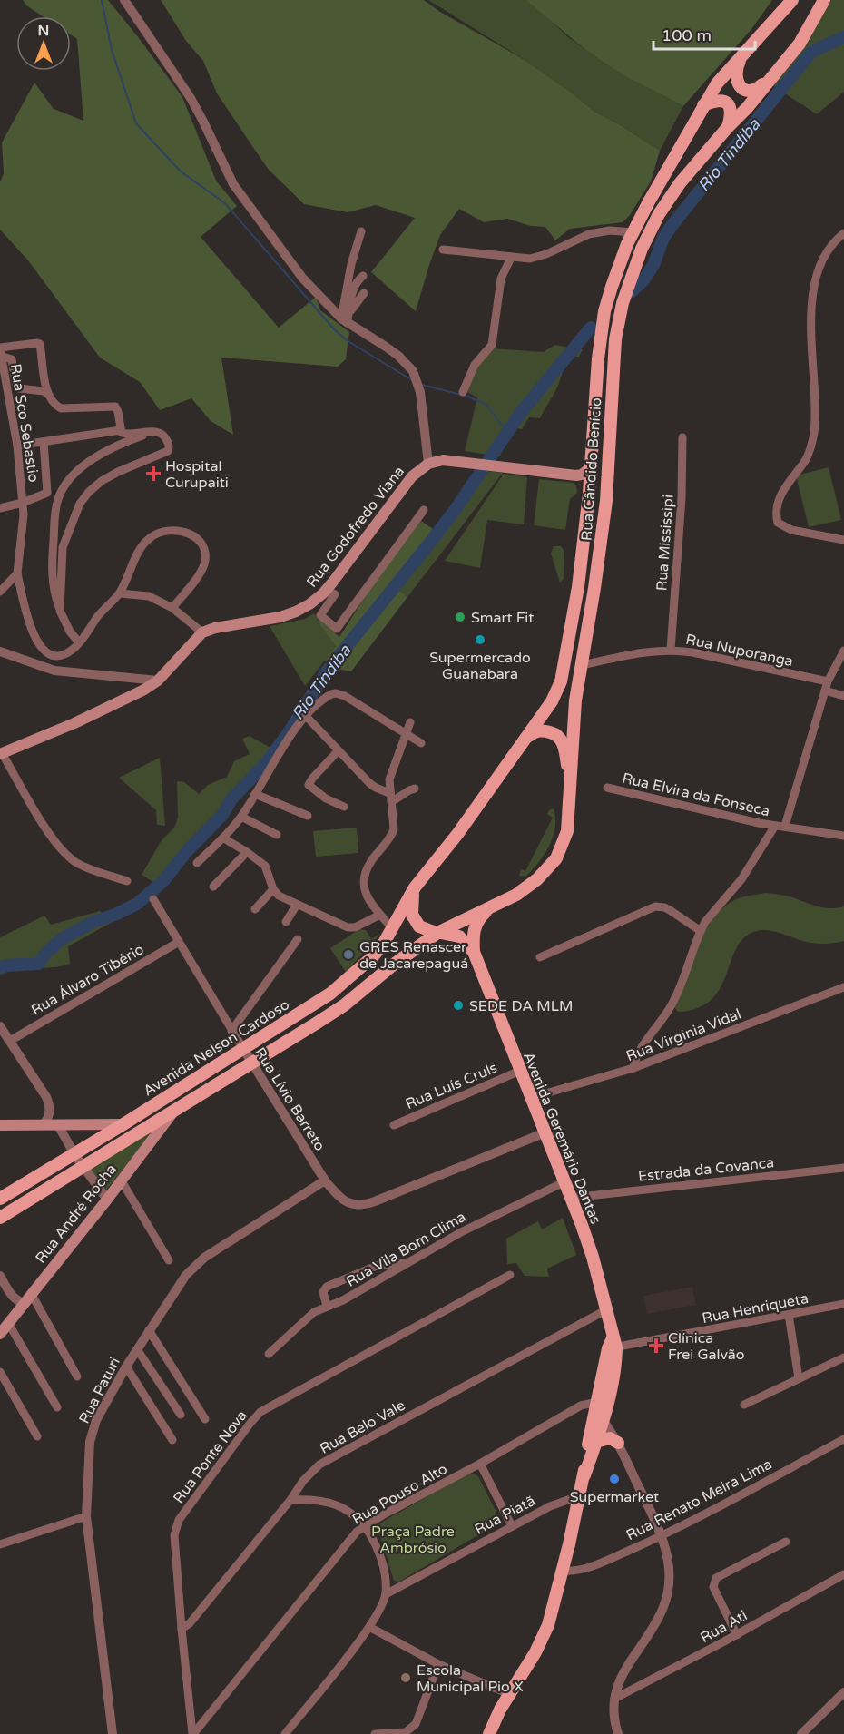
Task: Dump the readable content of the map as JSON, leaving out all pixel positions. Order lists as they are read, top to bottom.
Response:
{
  "streets": {
    "main road": [
      "Rua Cândido Benício",
      "Rua Godofredo Viana",
      "Avenida Nelson Cardoso",
      "Avenida Geremário Dantas",
      "Rua André Rocha"
    ],
    "street": [
      "Rua Sco Sebastio",
      "Rua Mississipi",
      "Rua Nuporanga",
      "Rua Elvira da Fonseca",
      "Rua Álvaro Tibério",
      "Rua Virginia Vidal",
      "Rua Luís Cruls",
      "Rua Lívio Barreto",
      "Estrada da Covanca",
      "Rua Vila Bom Clima",
      "Rua Henriqueta",
      "Rua Paturi",
      "Rua Belo Vale",
      "Rua Ponte Nova",
      "Rua Pouso Alto",
      "Rua Renato Meira Lima",
      "Rua Piatã",
      "Rua Ati"
    ]
  },
  "crossings": [
    ["Rua Cândido Benício", "Rua Nuporanga"],
    ["Rua Cândido Benício", "Avenida Nelson Cardoso"],
    ["Rua Cândido Benício", "Avenida Geremário Dantas"],
    ["Rua Mississipi", "Rua Nuporanga"],
    ["Rua Álvaro Tibério", "Rua Lívio Barreto"],
    ["Rua Virginia Vidal", "Avenida Geremário Dantas"],
    ["Avenida Nelson Cardoso", "Rua Lívio Barreto"],
    ["Avenida Nelson Cardoso", "Avenida Geremário Dantas"],
    ["Rua Luís Cruls", "Avenida Geremário Dantas"],
    ["Rua Lívio Barreto", "Avenida Geremário Dantas"],
    ["Rua Lívio Barreto", "Rua Paturi"],
    ["Avenida Geremário Dantas", "Estrada da Covanca"],
    ["Avenida Geremário Dantas", "Rua Vila Bom Clima"],
    ["Avenida Geremário Dantas", "Rua Henriqueta"],
    ["Avenida Geremário Dantas", "Rua Belo Vale"],
    ["Avenida Geremário Dantas", "Rua Pouso Alto"],
    ["Avenida Geremário Dantas", "Rua Renato Meira Lima"],
    ["Avenida Geremário Dantas", "Rua Piatã"],
    ["Rua Belo Vale", "Rua Ponte Nova"],
    ["Rua Ponte Nova", "Rua Pouso Alto"]
  ],
  "water": ["Rio Tindiba"],
  "parks": ["Praça Padre Ambrósio"],
  "places": {
    "health": ["Hospital Curupaiti", "Clínica Frei Galvão"],
    "other": [
      "Smart Fit",
      "Supermercado Guanabara",
      "GRES Renascer de Jacarepaguá",
      "SEDE DA MLM",
      "Supermarket",
      "Escola Municipal Pio X"
    ]
  },
  "scale_bar": "100 m",
  "north": "top"
}
